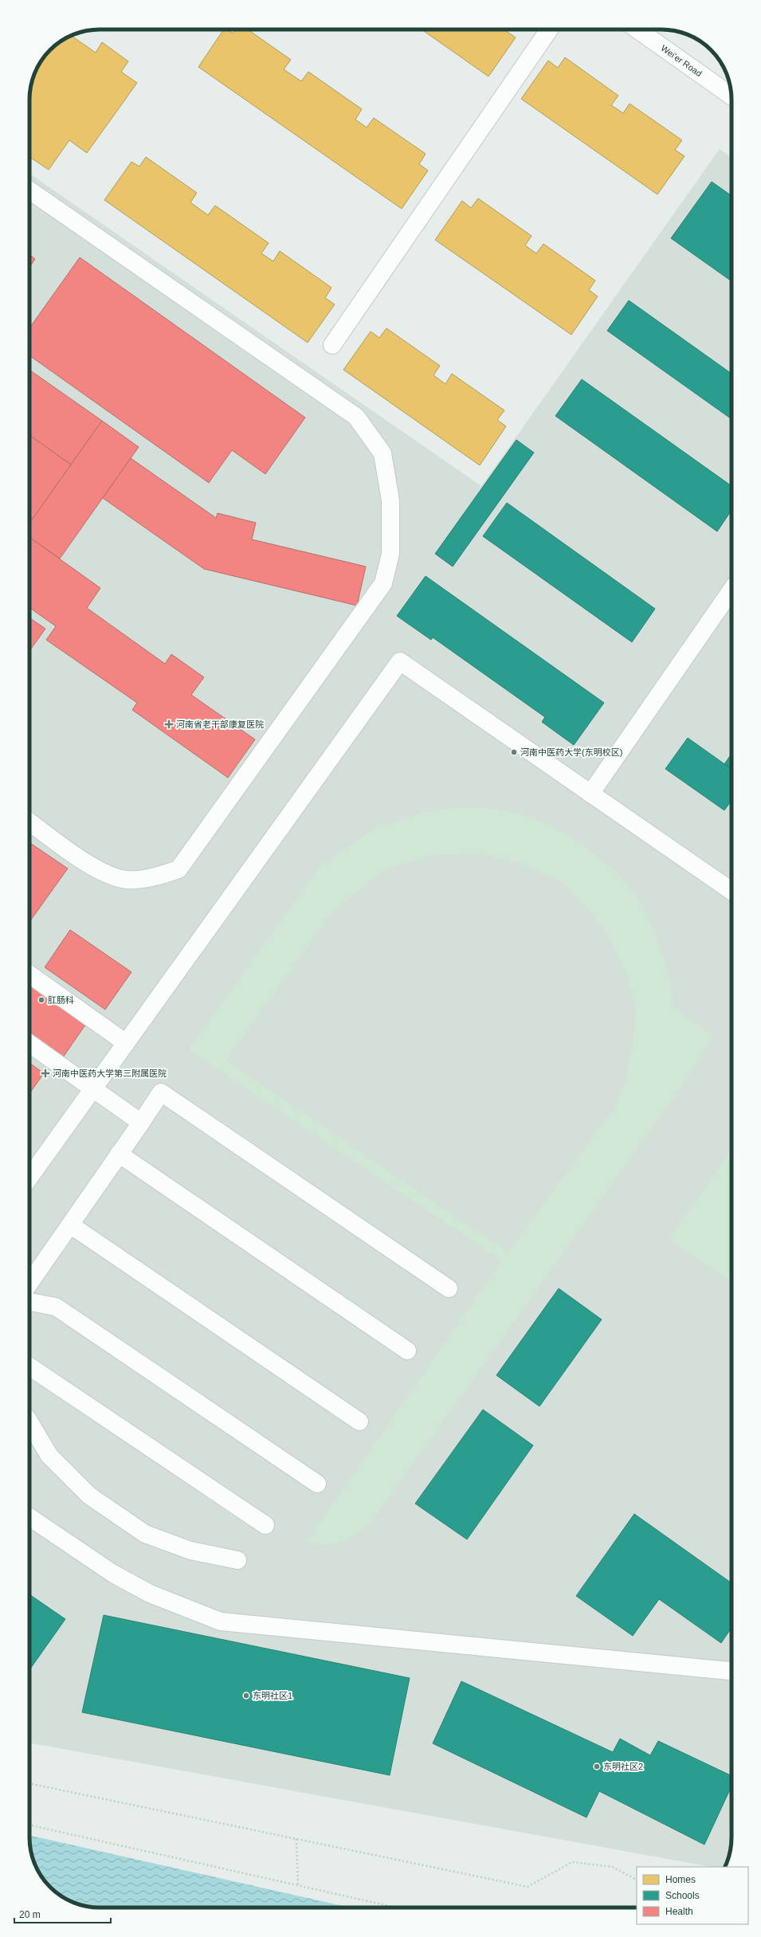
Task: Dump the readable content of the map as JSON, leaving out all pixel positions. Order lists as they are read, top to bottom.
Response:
{
  "streets": {
    "street": ["Wei'er Road"]
  },
  "places": {
    "health": ["河南省老干部康复医院", "河南中医药大学第三附属医院"],
    "other": [
      "河南中医药大学(东明校区)",
      "肛肠科",
      "东明社区1",
      "东明社区2"
    ]
  },
  "legend": ["Homes", "Schools", "Health"],
  "scale_bar": "20 m"
}
